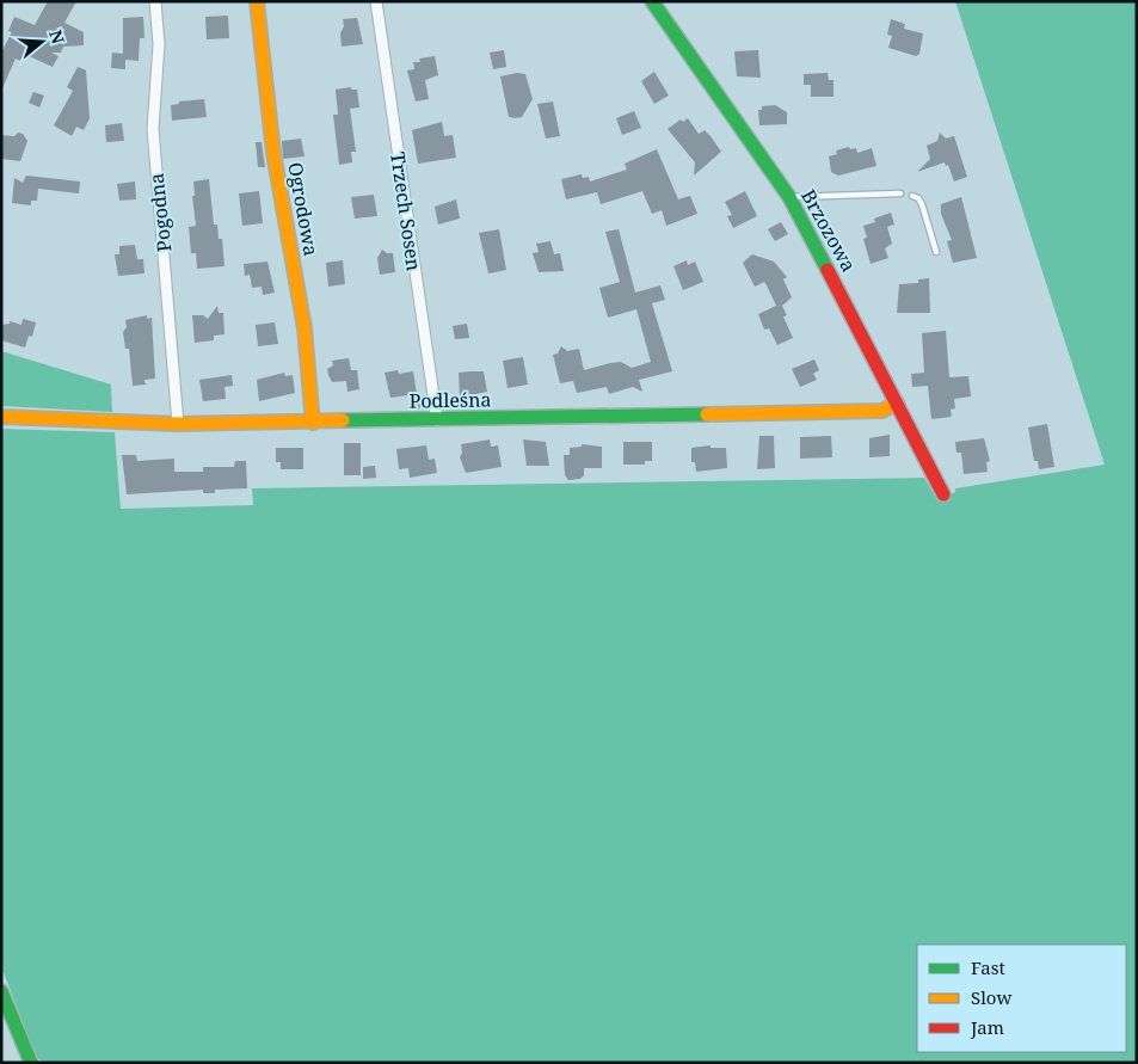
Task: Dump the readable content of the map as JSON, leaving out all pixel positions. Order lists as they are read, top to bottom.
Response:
{
  "streets": {
    "street": [
      "Ogrodowa",
      "Trzech Sosen",
      "Pogodna",
      "Brzozowa",
      "Podleśna"
    ]
  },
  "crossings": [
    ["Ogrodowa", "Podleśna"],
    ["Trzech Sosen", "Podleśna"],
    ["Pogodna", "Podleśna"],
    ["Brzozowa", "Podleśna"]
  ],
  "legend": ["Fast", "Slow", "Jam"],
  "north": "right"
}
